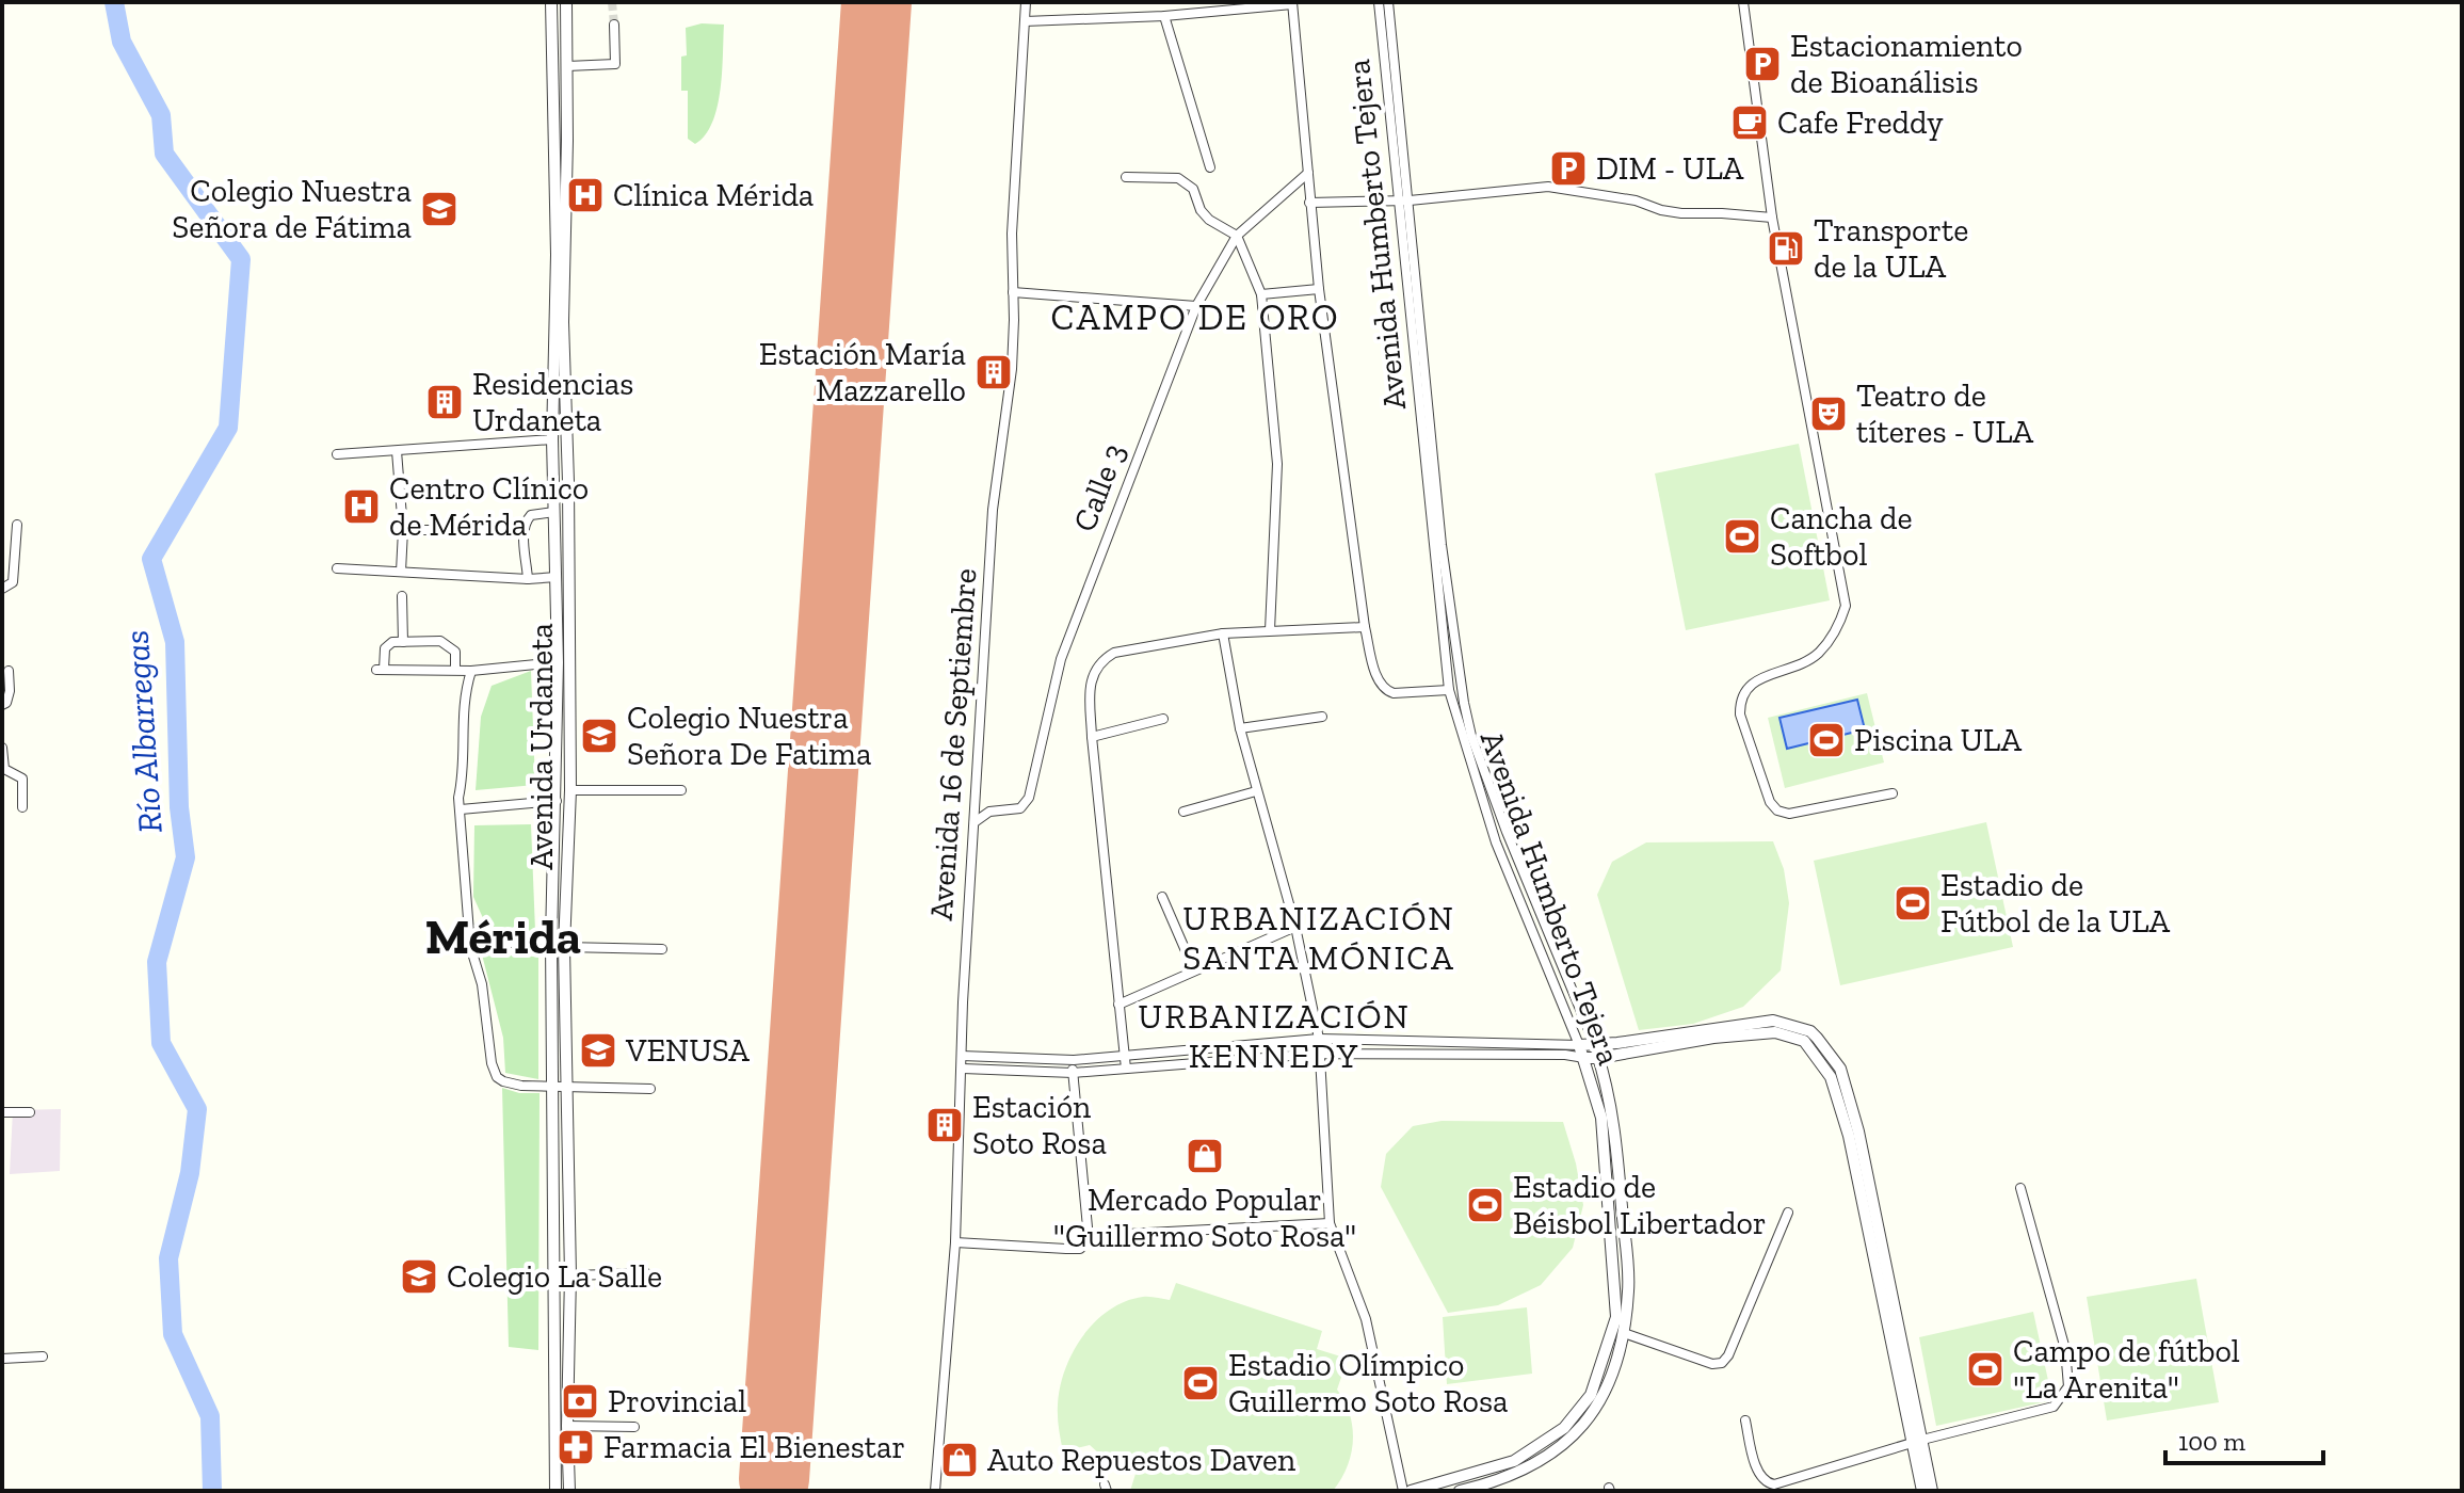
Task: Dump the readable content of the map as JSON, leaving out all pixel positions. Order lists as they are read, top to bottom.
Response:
{
  "streets": {
    "street": [
      "Avenida Humberto Tejera",
      "Calle 3",
      "Avenida 16 de Septiembre",
      "Avenida Urdaneta"
    ]
  },
  "crossings": [
    ["Calle 3", "Avenida 16 de Septiembre"]
  ],
  "districts": [
    "CAMPO DE ORO",
    "URBANIZACIÓN SANTA MÓNICA",
    "Mérida",
    "URBANIZACIÓN KENNEDY"
  ],
  "water": ["Río Albarregas"],
  "places": {
    "parking": ["Estacionamiento de Bioanálisis", "DIM - ULA"],
    "cafe": ["Cafe Freddy"],
    "hospital": ["Clínica Mérida", "Centro Clínico de Mérida"],
    "school or university": [
      "Colegio Nuestra Señora de Fátima",
      "Colegio Nuestra Señora De Fatima",
      "VENUSA",
      "Colegio La Salle"
    ],
    "fuel station": ["Transporte de la ULA"],
    "building": ["Estación María Mazzarello", "Residencias Urdaneta", "Estación Soto Rosa"],
    "theatre": ["Teatro de títeres - ULA"],
    "sports": [
      "Cancha de Softbol",
      "Piscina ULA",
      "Estadio de Fútbol de la ULA",
      "Estadio de Béisbol Libertador",
      "Campo de fútbol \"La Arenita\"",
      "Estadio Olímpico Guillermo Soto Rosa"
    ],
    "shop": ["Mercado Popular \"Guillermo Soto Rosa\"", "Auto Repuestos Daven"],
    "bank": ["Provincial"],
    "pharmacy": ["Farmacia El Bienestar"]
  },
  "scale_bar": "100 m"
}
